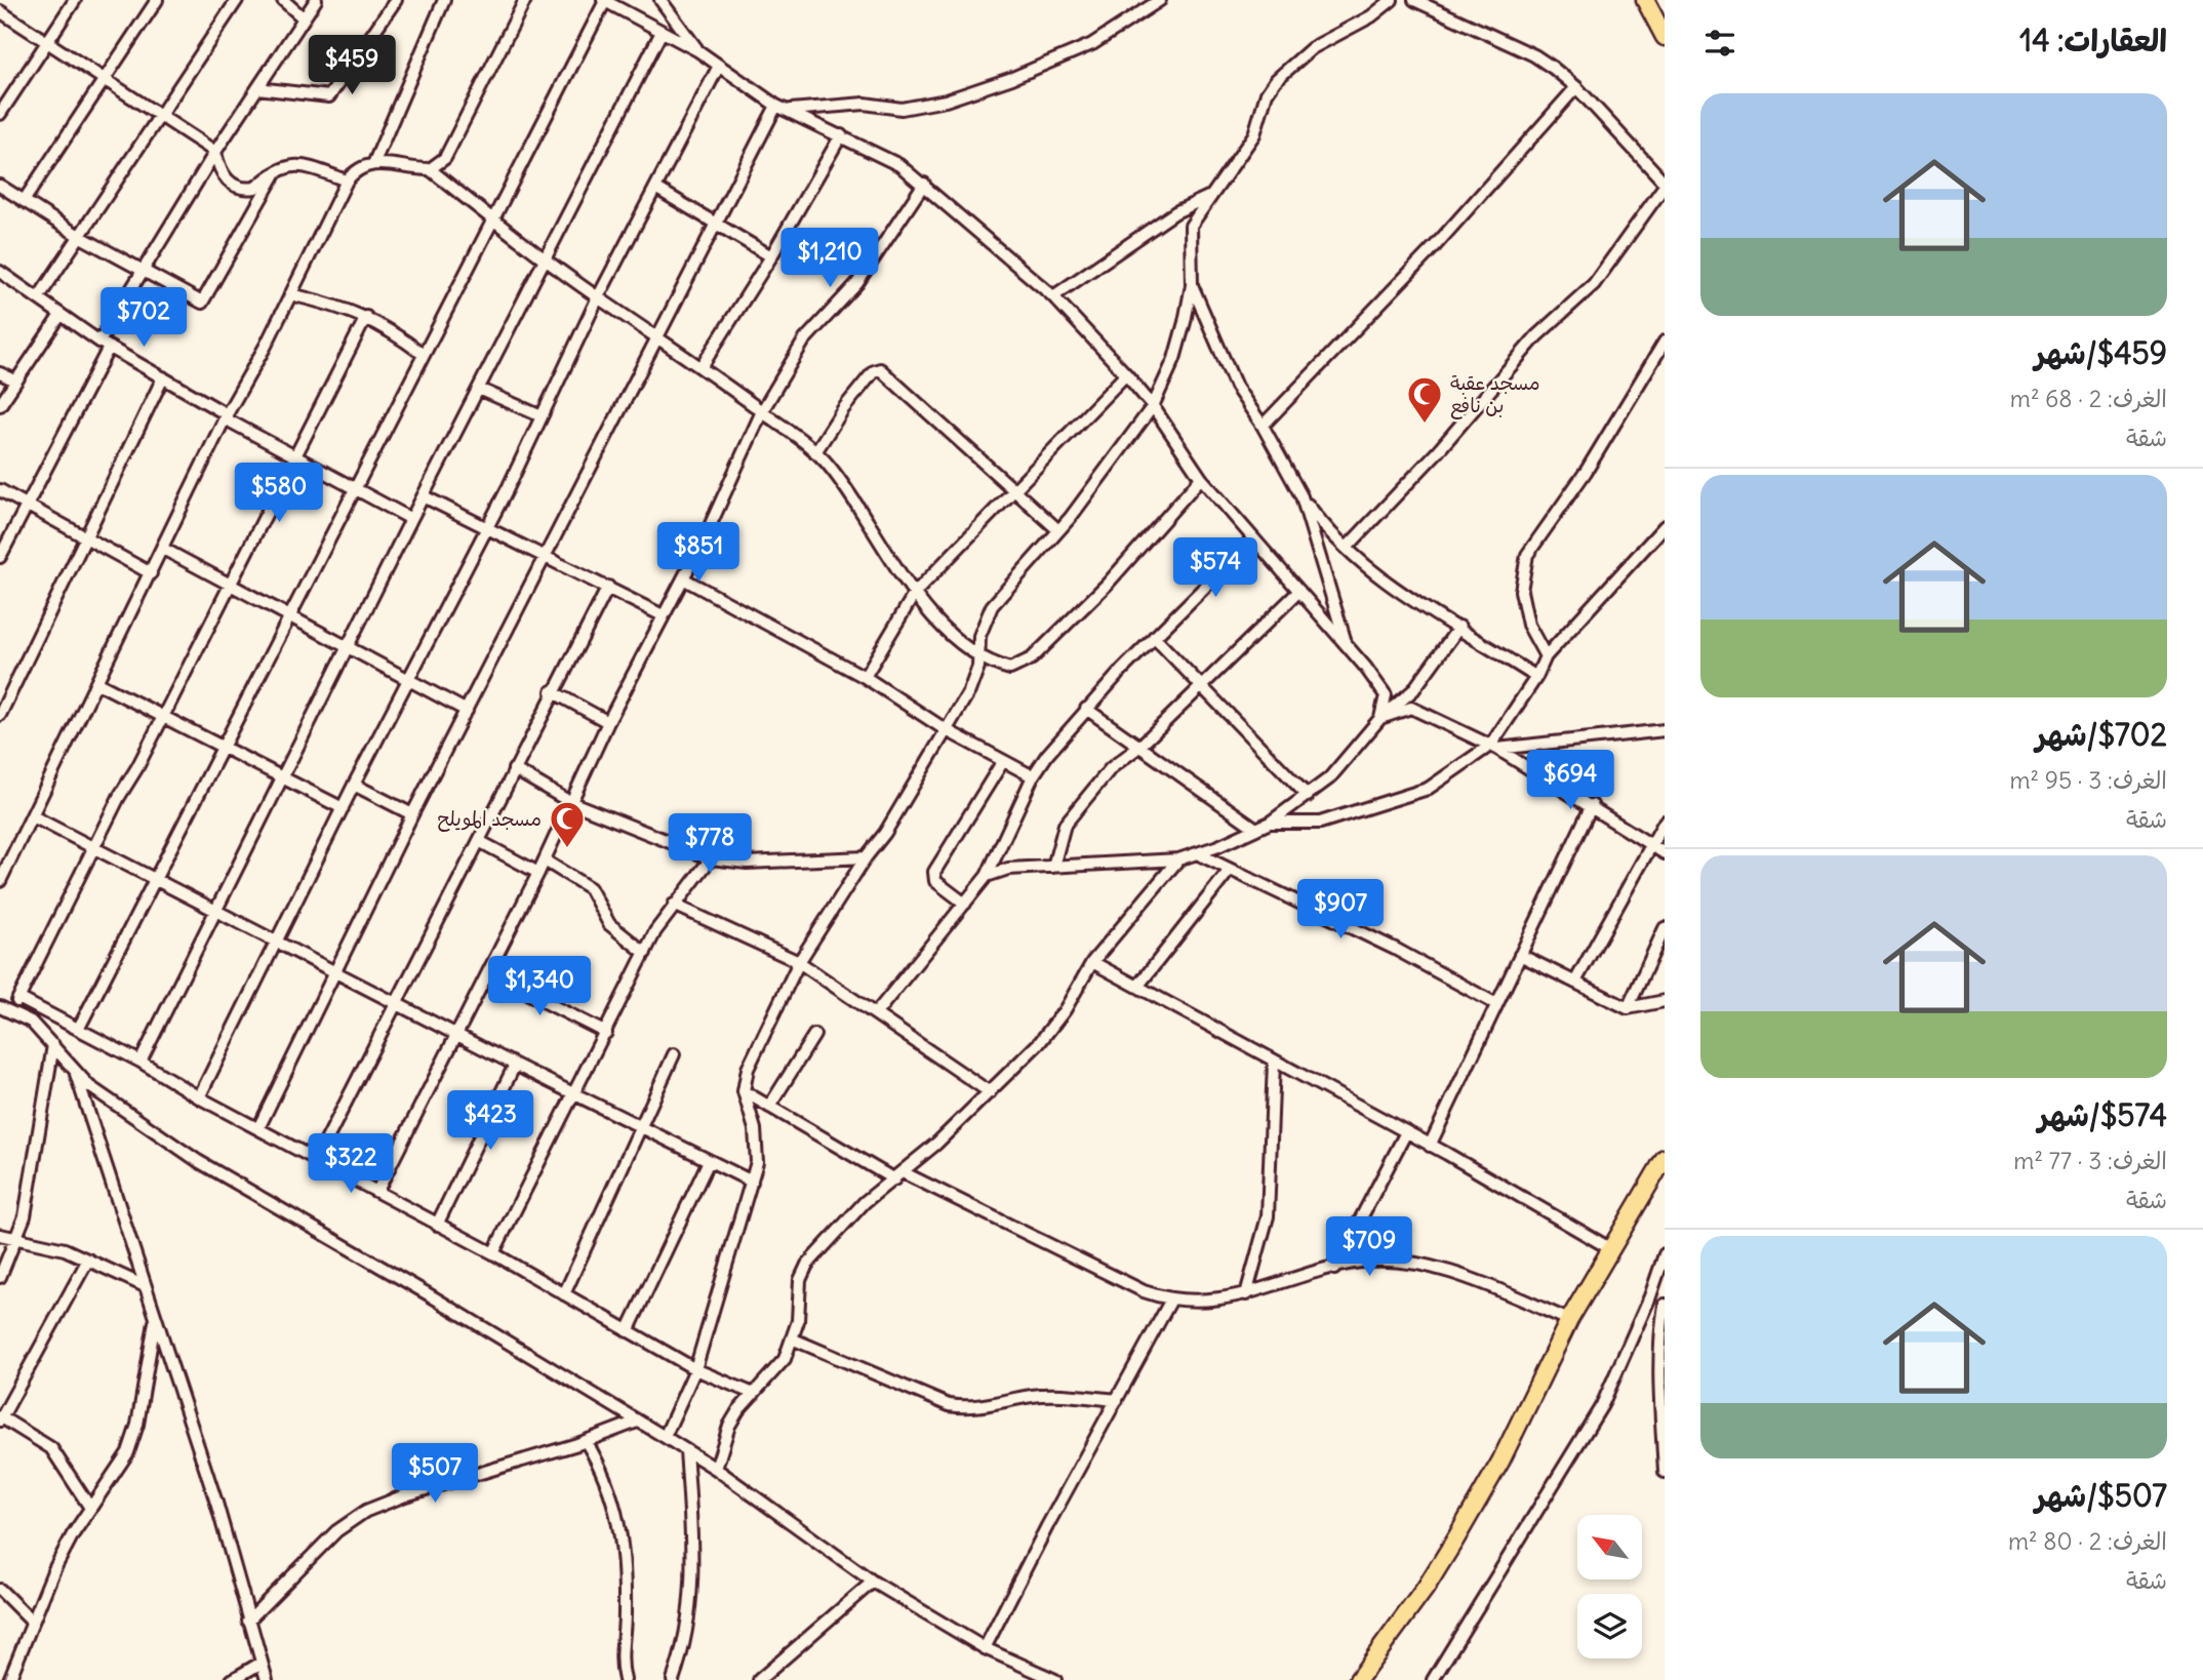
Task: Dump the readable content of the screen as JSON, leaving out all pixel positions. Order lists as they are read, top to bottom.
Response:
{
  "places": {
    "mosque": ["مسجد عقبة بن نافع", "مسجد المويلح"]
  },
  "north": "top left",
  "page": {
    "heading": "العقارات: 14",
    "price": [
      "$459",
      "$1,210",
      "$702",
      "$580",
      "$851",
      "$574",
      "$694",
      "$778",
      "$907",
      "$1,340",
      "$423",
      "$322",
      "$709",
      "$507"
    ],
    "list": [
      {
        "name": "$459/شهر",
        "note": "الغرف: 2 · 68 m² · شقة"
      },
      {
        "name": "$702/شهر",
        "note": "الغرف: 3 · 95 m² · شقة"
      },
      {
        "name": "$574/شهر",
        "note": "الغرف: 3 · 77 m² · شقة"
      },
      {
        "name": "$507/شهر",
        "note": "الغرف: 2 · 80 m² · شقة"
      }
    ]
  }
}
